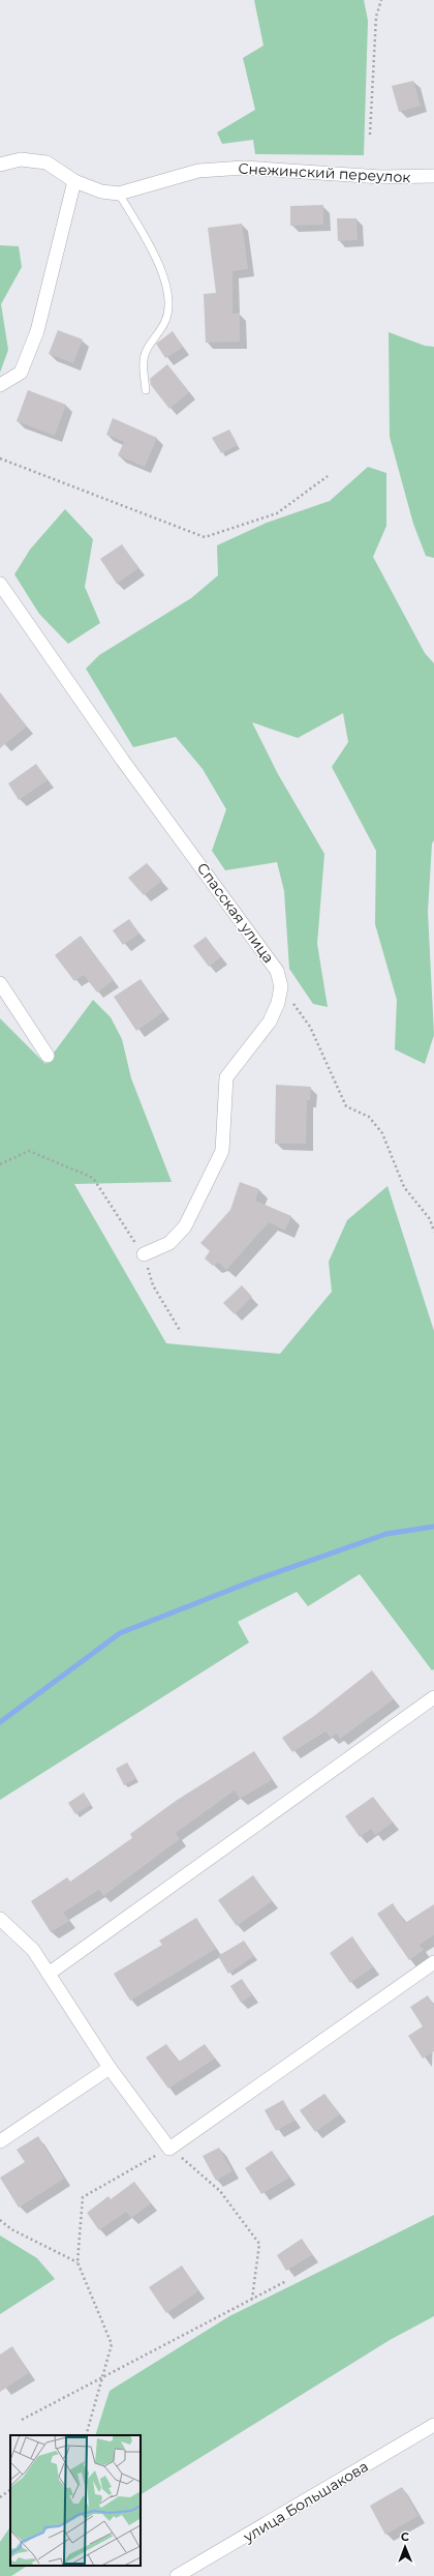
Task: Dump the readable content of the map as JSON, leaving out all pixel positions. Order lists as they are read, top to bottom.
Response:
{
  "streets": {
    "street": ["Снежинский переулок", "Спасская улица", "улица Большакова"]
  },
  "north": "top"
}
